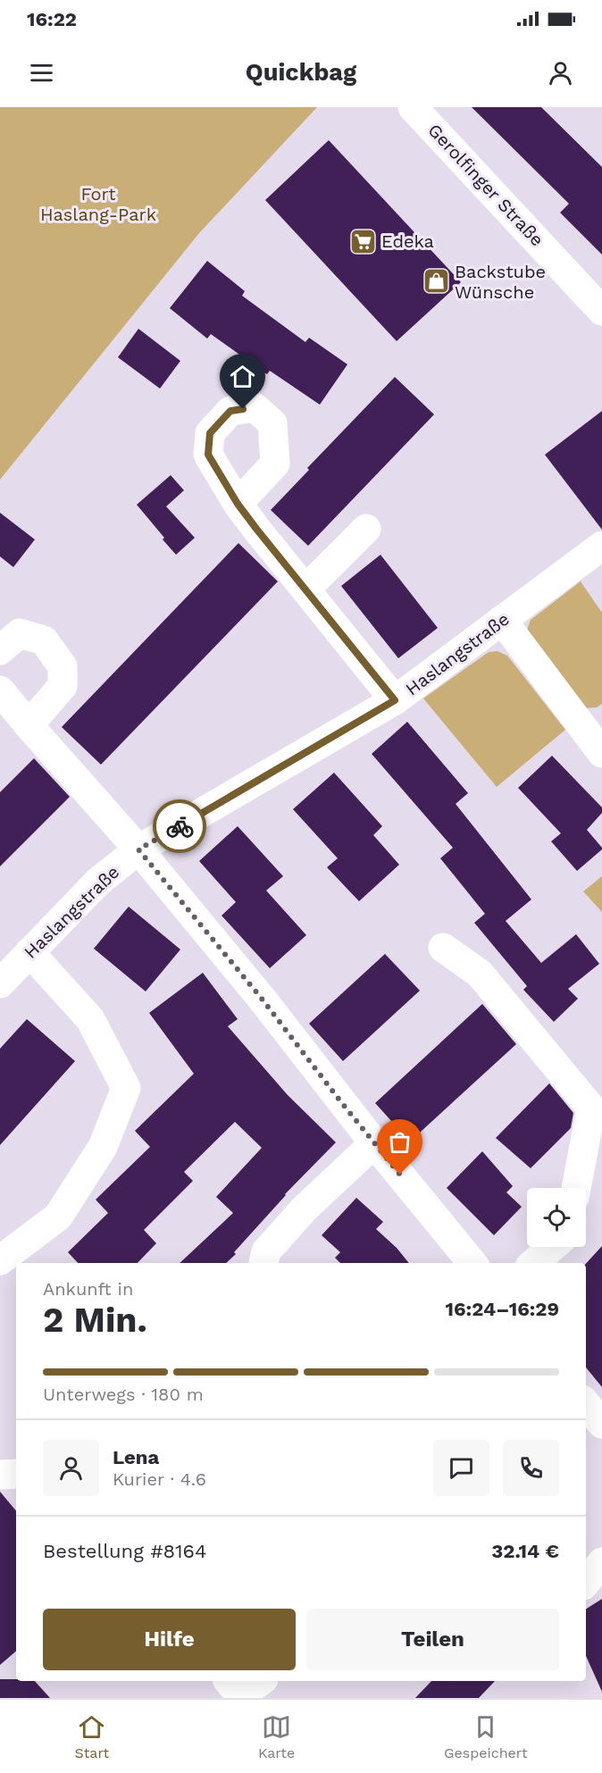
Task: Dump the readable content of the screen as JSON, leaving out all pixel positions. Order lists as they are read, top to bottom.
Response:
{
  "streets": {
    "street": ["Gerolfinger Straße", "Haslangstraße"]
  },
  "parks": ["Fort Haslang-Park"],
  "places": {
    "supermarket": ["Edeka"],
    "shop": ["Backstube Wünsche"]
  },
  "page": {
    "status": "16:22",
    "header": "Quickbag",
    "heading": ["2 Min.", "Ankunft in", "16:24–16:29"],
    "panel": [
      "Lena",
      "Kurier · 4.6",
      "Bestellung #8164",
      "32.14 €"
    ],
    "bar": "Unterwegs · 180 m",
    "buttons": ["Hilfe", "Teilen"],
    "tabs": ["Start", "Karte", "Gespeichert"]
  }
}
